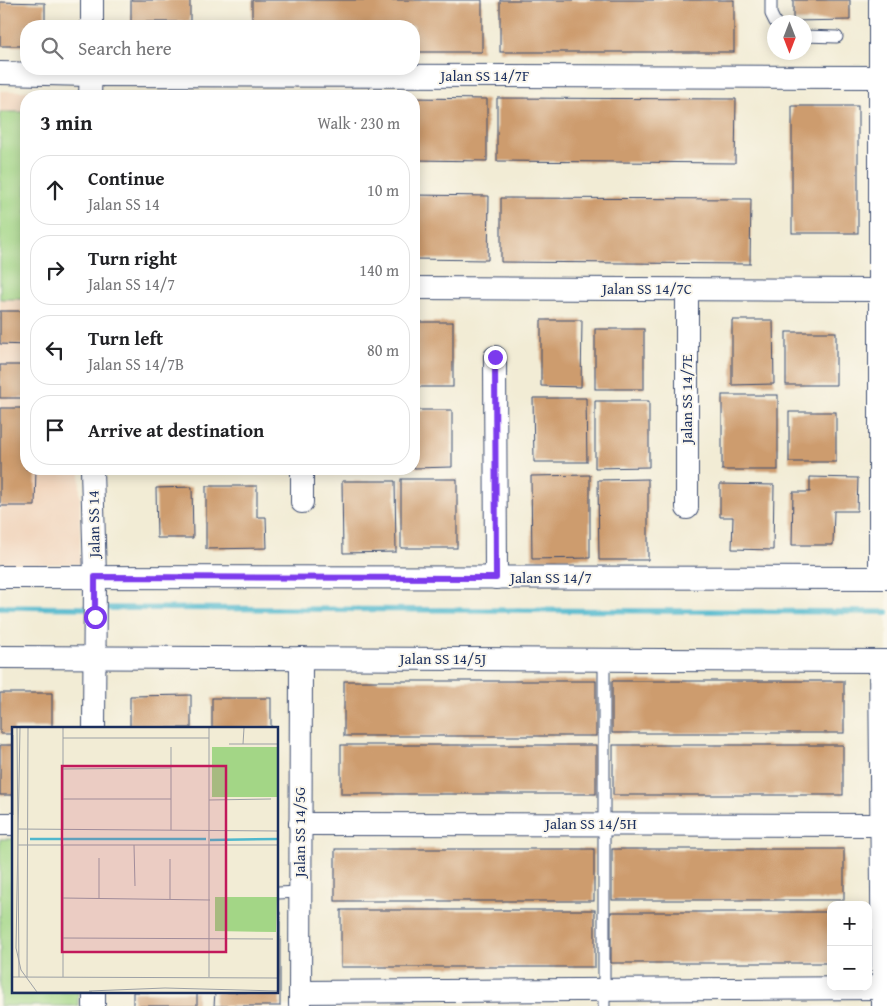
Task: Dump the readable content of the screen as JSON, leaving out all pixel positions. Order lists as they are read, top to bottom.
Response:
{
  "streets": {
    "street": [
      "Jalan SS 14/7F",
      "Jalan SS 14/7C",
      "Jalan SS 14/7E",
      "Jalan SS 14",
      "Jalan SS 14/7",
      "Jalan SS 14/5J",
      "Jalan SS 14/5H",
      "Jalan SS 14/5G"
    ]
  },
  "crossings": [
    ["Jalan SS 14/7C", "Jalan SS 14/7E"],
    ["Jalan SS 14", "Jalan SS 14/7"],
    ["Jalan SS 14", "Jalan SS 14/5J"],
    ["Jalan SS 14/5J", "Jalan SS 14/5G"],
    ["Jalan SS 14/5H", "Jalan SS 14/5G"]
  ],
  "north": "bottom",
  "page": {
    "search": "Search here",
    "heading": ["3 min", "Walk · 230 m"],
    "list": [
      ["Continue", "Jalan SS 14", "10 m"],
      ["Turn right", "Jalan SS 14/7", "140 m"],
      ["Turn left", "Jalan SS 14/7B", "80 m"],
      "Arrive at destination"
    ],
    "map_buttons": ["+", "−"]
  }
}
